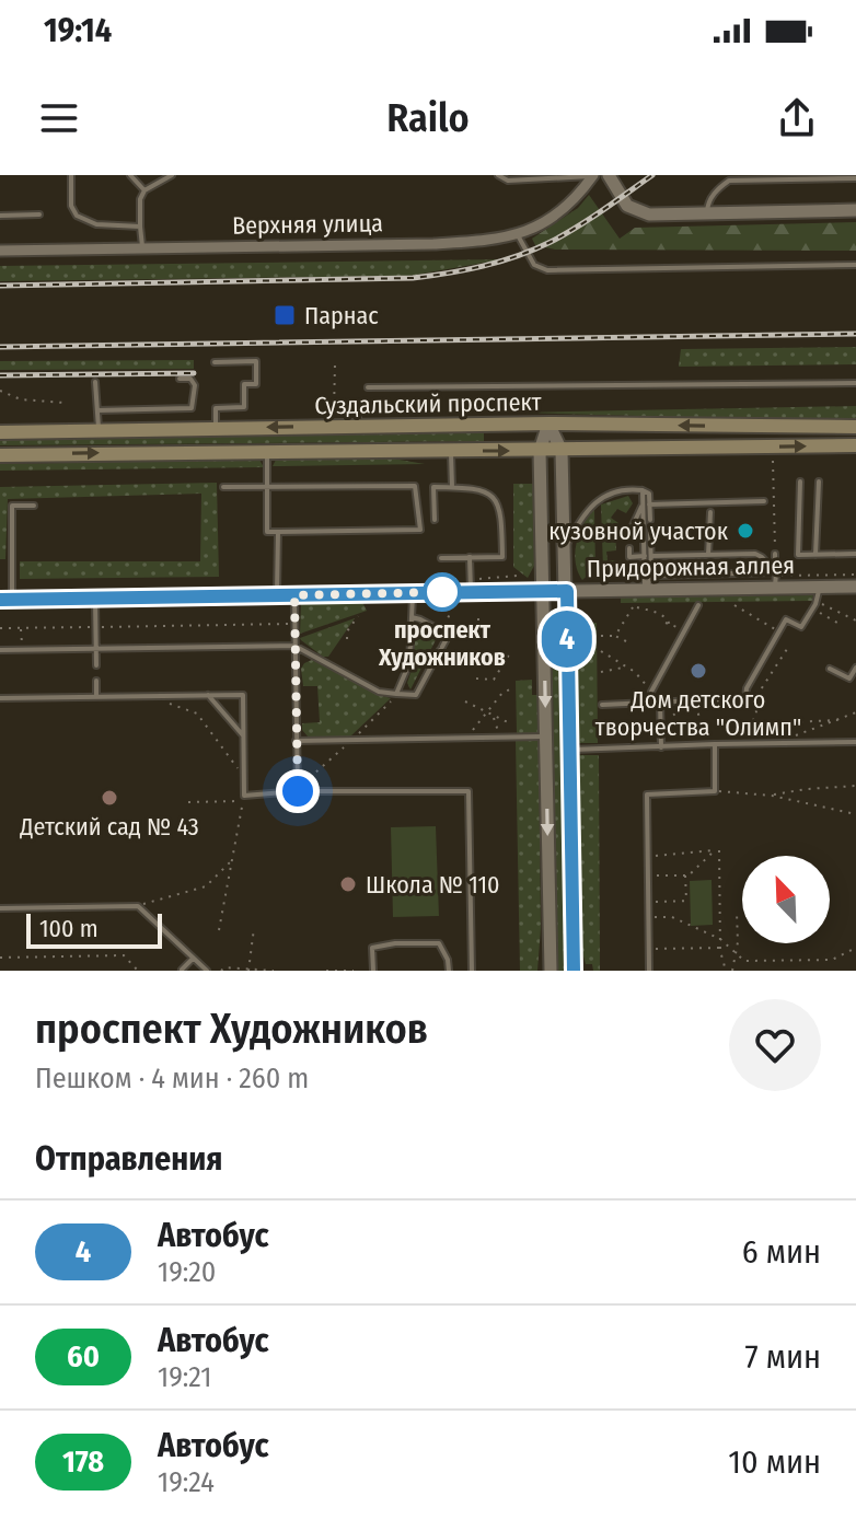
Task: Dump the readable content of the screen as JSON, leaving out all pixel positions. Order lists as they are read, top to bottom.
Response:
{
  "streets": {
    "main road": ["Суздальский проспект"],
    "street": ["Верхняя улица", "Придорожная аллея"]
  },
  "places": {
    "transit": ["Парнас"],
    "other": [
      "кузовной участок",
      "проспект Художников",
      "Дом детского творчества \"Олимп\"",
      "Детский сад № 43",
      "Школа № 110"
    ]
  },
  "lines": ["bus line 4"],
  "scale_bar": "100 m",
  "north": "top left",
  "page": {
    "status": "19:14",
    "header": "Railo",
    "on_map": "4",
    "scale": "100 m",
    "heading": [
      ["проспект Художников", "Пешком · 4 мин · 260 m"],
      "Отправления"
    ],
    "list": [
      {
        "mark": "4",
        "name": "Автобус",
        "note": "19:20",
        "value": "6 мин"
      },
      {
        "mark": "60",
        "name": "Автобус",
        "note": "19:21",
        "value": "7 мин"
      },
      {
        "mark": "178",
        "name": "Автобус",
        "note": "19:24",
        "value": "10 мин"
      }
    ]
  }
}
